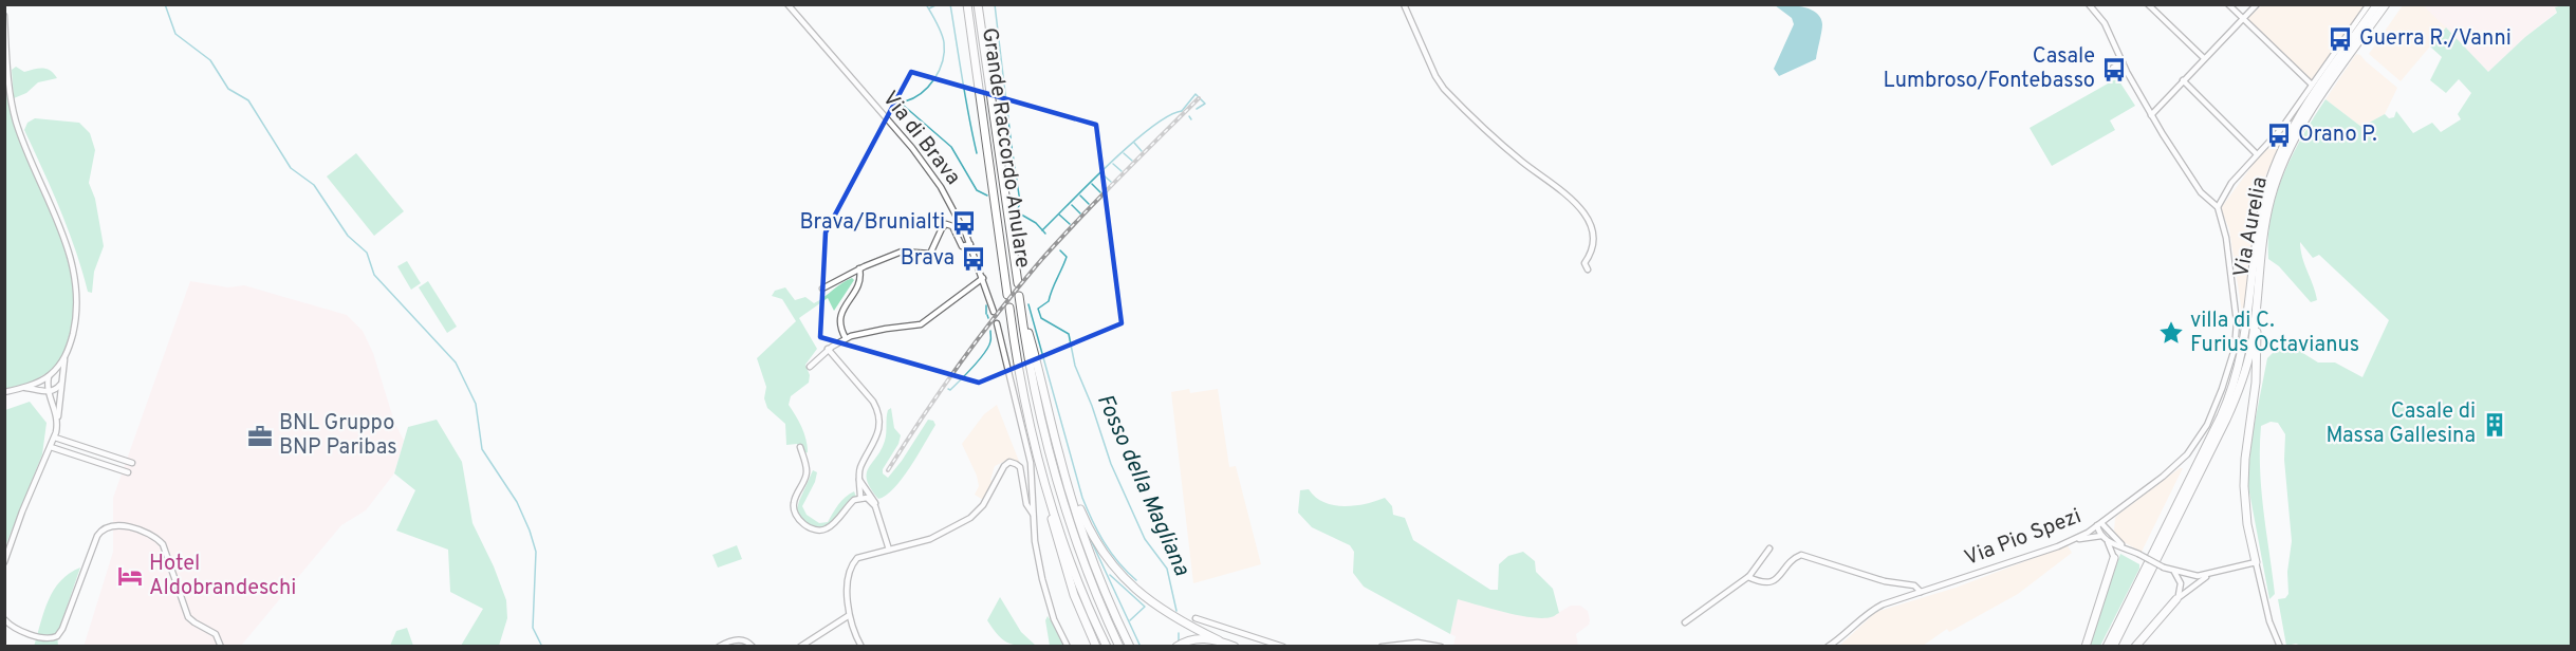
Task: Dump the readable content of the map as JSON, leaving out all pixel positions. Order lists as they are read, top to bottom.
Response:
{
  "streets": {
    "highway": ["Grande Raccordo Anulare", "Via Aurelia"],
    "street": ["Via di Brava", "Via Pio Spezi"]
  },
  "water": ["Fosso della Magliana"],
  "places": {
    "bus stop": [
      "Guerra R./Vanni",
      "Casale Lumbroso/Fontebasso",
      "Orano P.",
      "Brava/Brunialti",
      "Brava"
    ],
    "place": ["villa di C. Furius Octavianus"],
    "building": ["Casale di Massa Gallesina"],
    "office": ["BNL Gruppo BNP Paribas"],
    "hotel": ["Hotel Aldobrandeschi"]
  }
}
